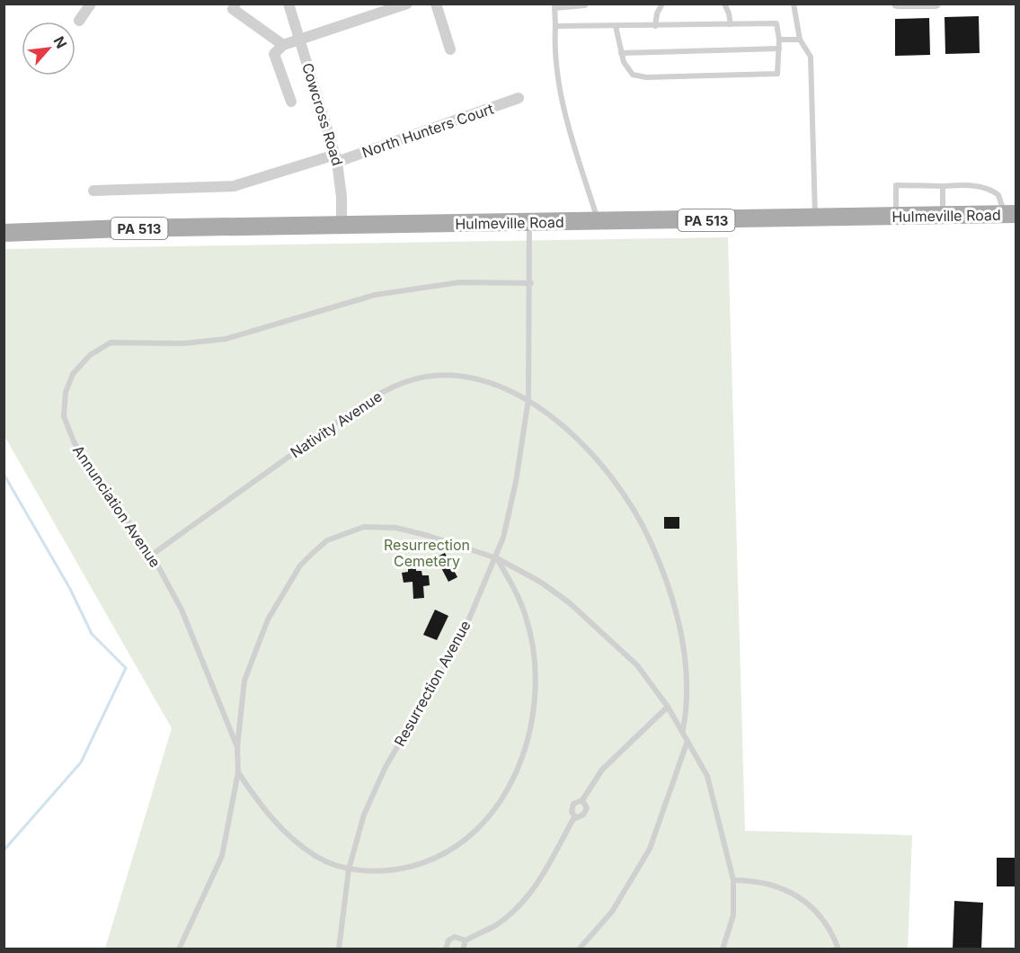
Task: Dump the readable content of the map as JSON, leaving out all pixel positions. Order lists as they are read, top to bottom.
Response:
{
  "streets": {
    "main road": ["Hulmeville Road", "PA 513"],
    "street": ["Cowcross Road", "North Hunters Court"],
    "lane": ["Nativity Avenue", "Annunciation Avenue", "Resurrection Avenue"]
  },
  "crossings": [
    ["Cowcross Road", "North Hunters Court"],
    ["Cowcross Road", "Hulmeville Road"],
    ["Hulmeville Road", "Resurrection Avenue"],
    ["Nativity Avenue", "Annunciation Avenue"],
    ["Nativity Avenue", "Resurrection Avenue"],
    ["Annunciation Avenue", "Resurrection Avenue"]
  ],
  "parks": ["Resurrection Cemetery"],
  "north": "top right"
}
